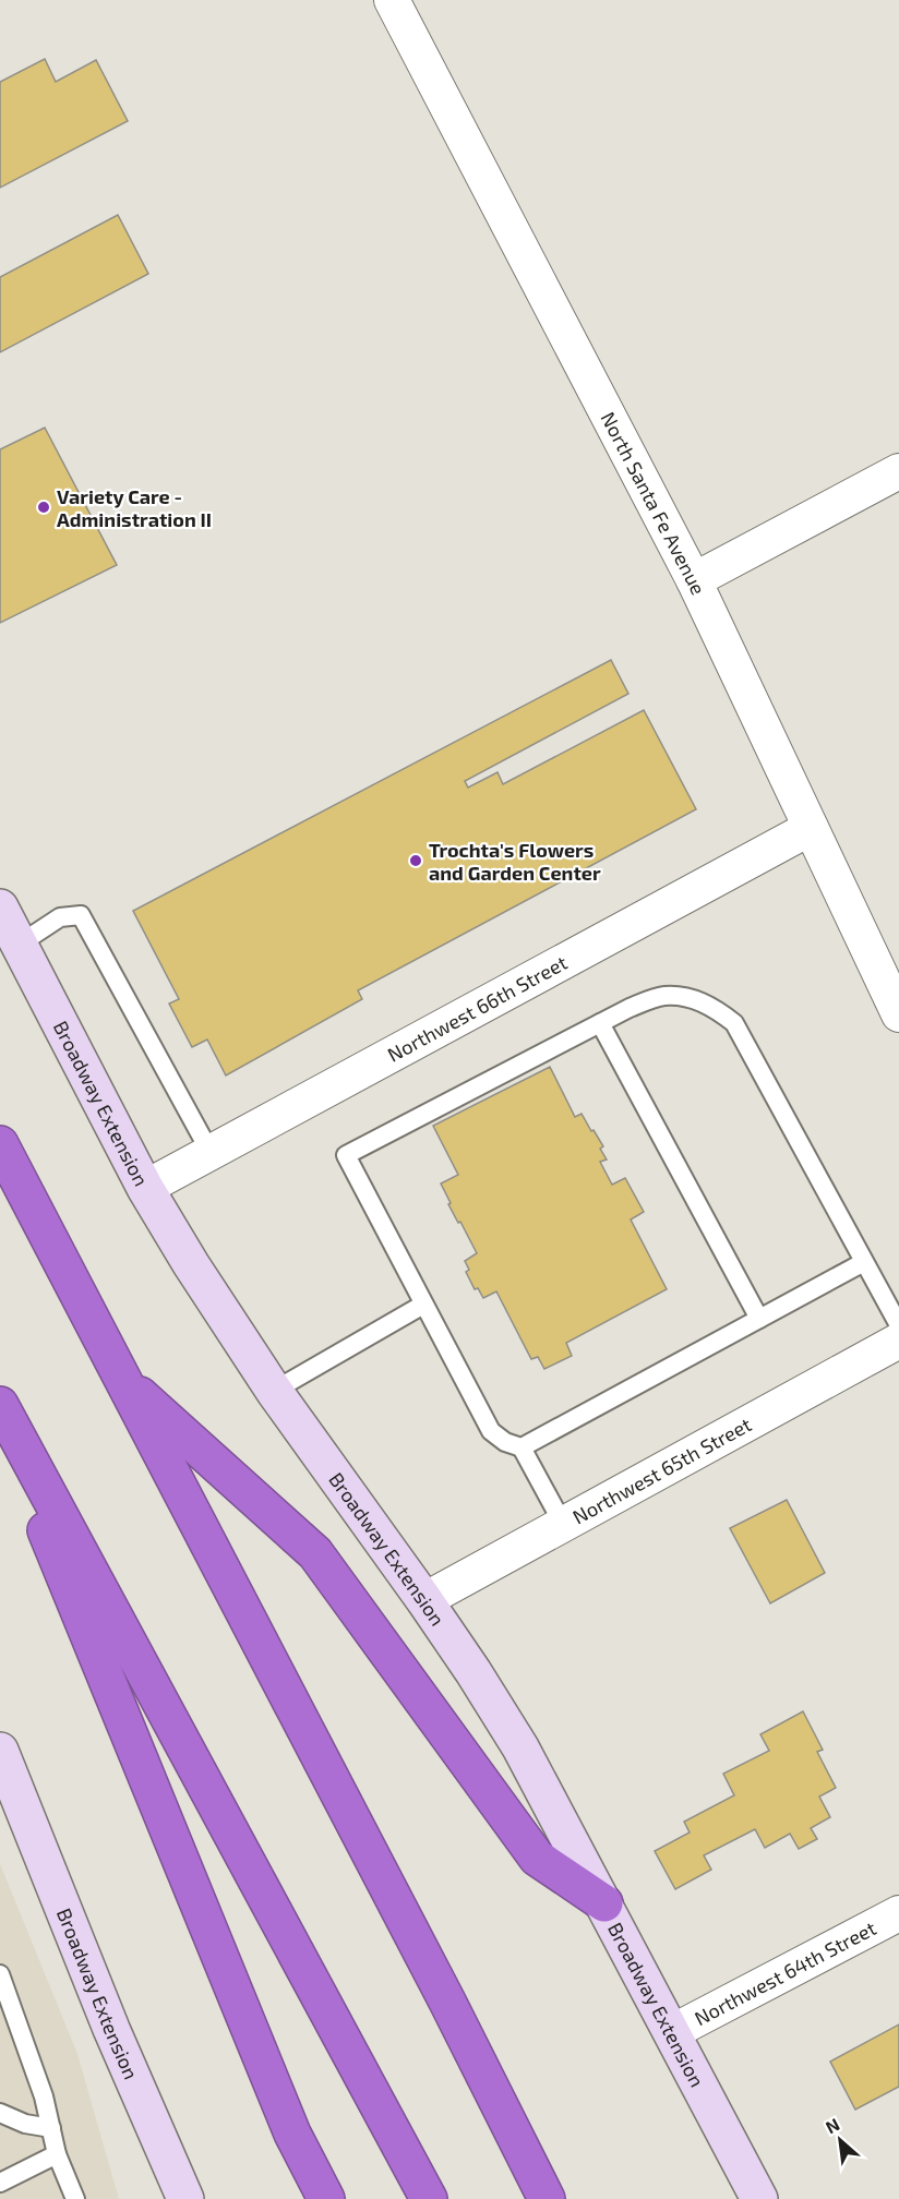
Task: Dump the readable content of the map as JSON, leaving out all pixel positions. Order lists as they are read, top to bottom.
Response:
{
  "streets": {
    "main road": ["Broadway Extension"],
    "street": [
      "North Santa Fe Avenue",
      "Northwest 66th Street",
      "Northwest 65th Street",
      "Northwest 64th Street"
    ]
  },
  "crossings": [
    ["North Santa Fe Avenue", "Northwest 66th Street"],
    ["Northwest 66th Street", "Broadway Extension"],
    ["Broadway Extension", "Northwest 65th Street"],
    ["Broadway Extension", "Northwest 64th Street"]
  ],
  "places": ["Variety Care - Administration II", "Trochta's Flowers and Garden Center"],
  "north": "top left"
}
